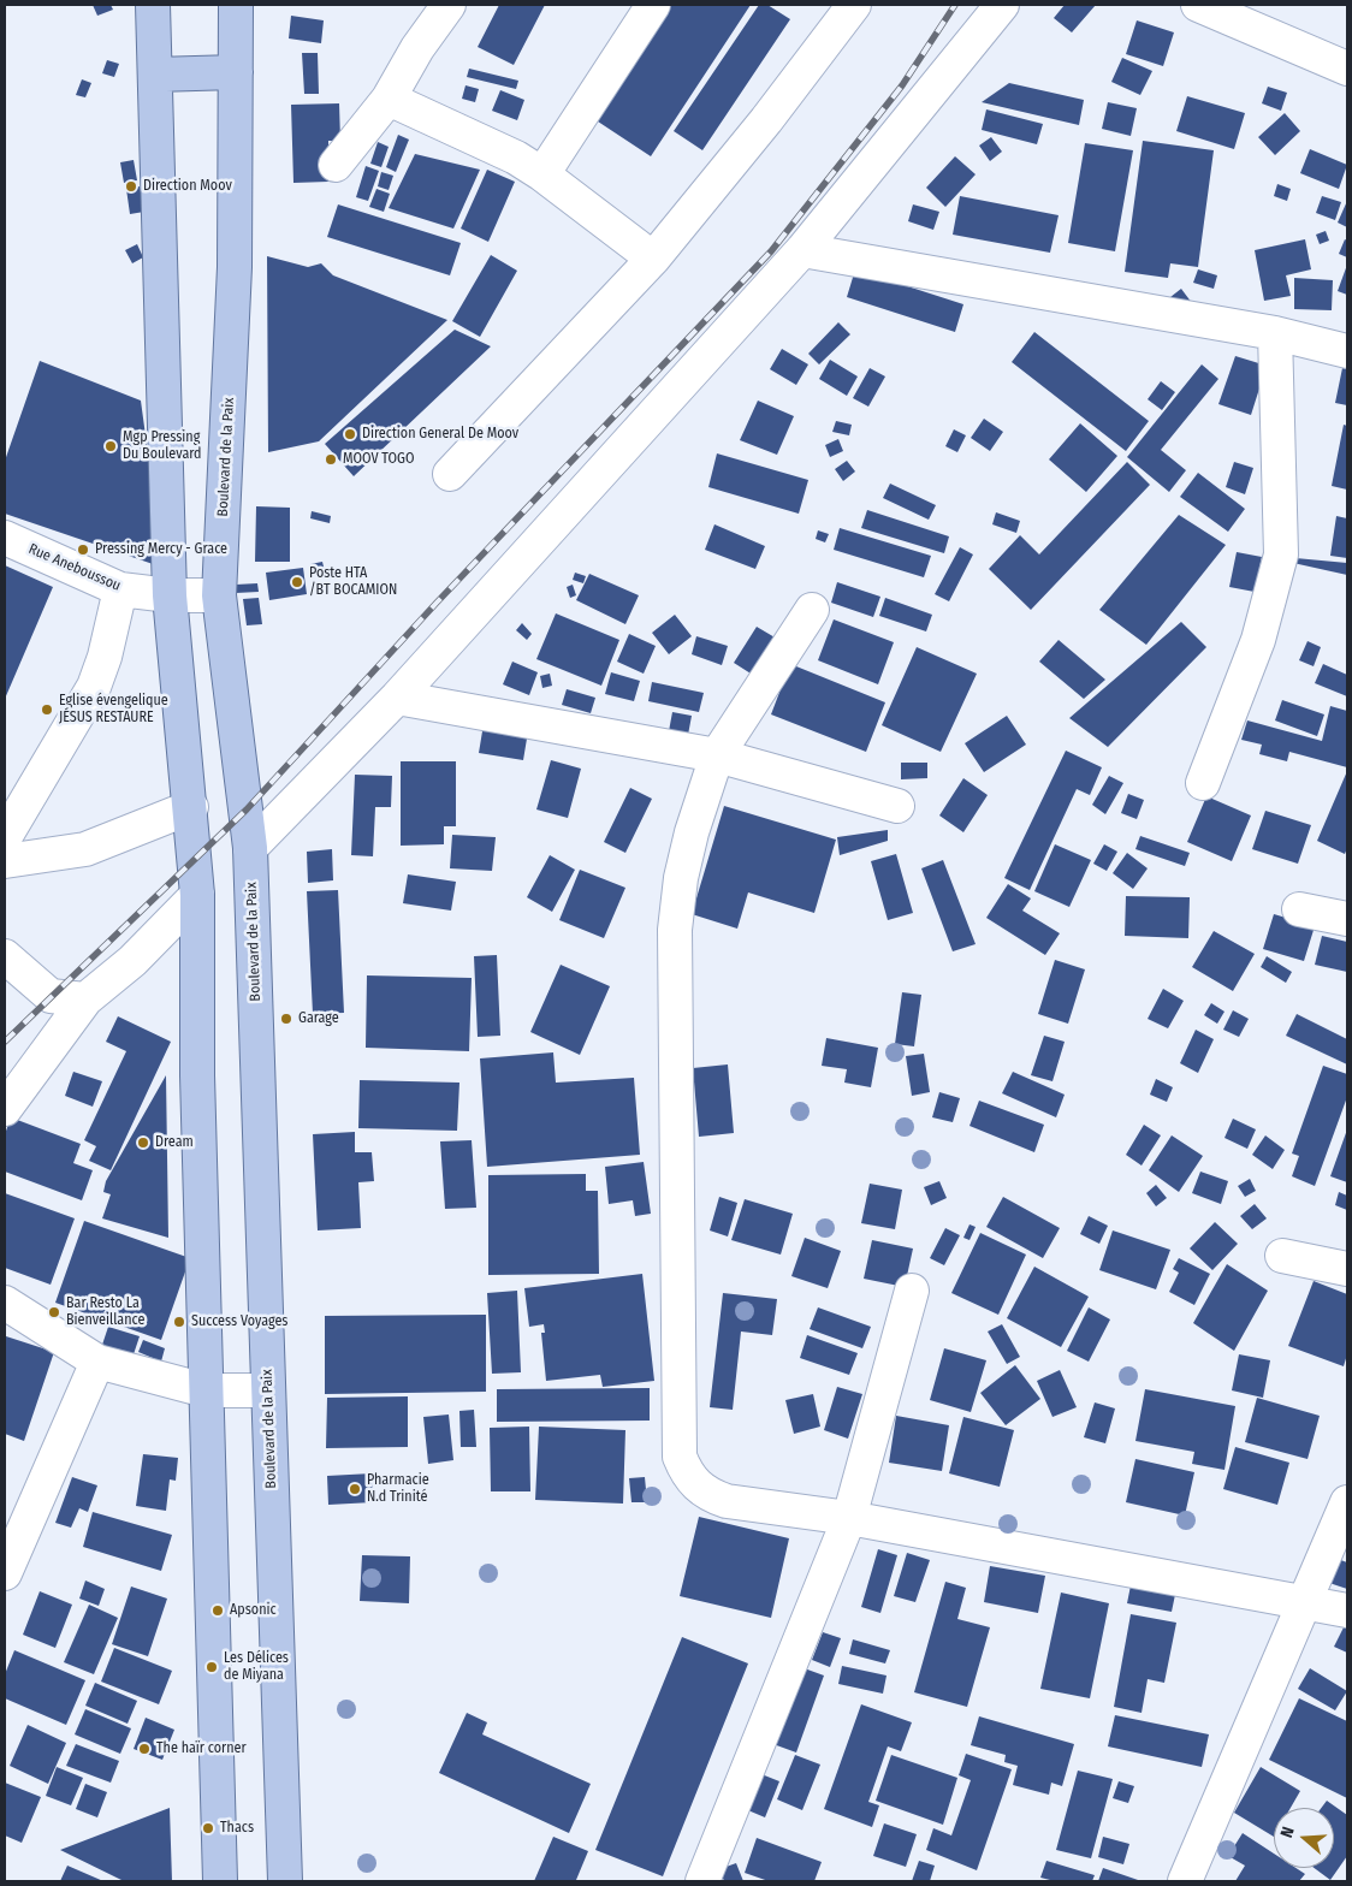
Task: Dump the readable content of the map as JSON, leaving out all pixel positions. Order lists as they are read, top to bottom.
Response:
{
  "streets": {
    "main road": ["Boulevard de la Paix"],
    "street": ["Rue Aneboussou"]
  },
  "crossings": [
    ["Boulevard de la Paix", "Rue Aneboussou"]
  ],
  "places": [
    "Direction Moov",
    "Direction General De Moov",
    "Mgp Pressing Du Boulevard",
    "MOOV TOGO",
    "Pressing Mercy - Grace",
    "Poste HTA /BT BOCAMION",
    "Eglise évengelique JÉSUS RESTAURE",
    "Garage",
    "Dream",
    "Bar Resto La Bienveillance",
    "Success Voyages",
    "Pharmacie N.d Trinité",
    "Apsonic",
    "Les Délices de Miyana",
    "The haïr corner",
    "Thacs"
  ],
  "north": "left"
}
